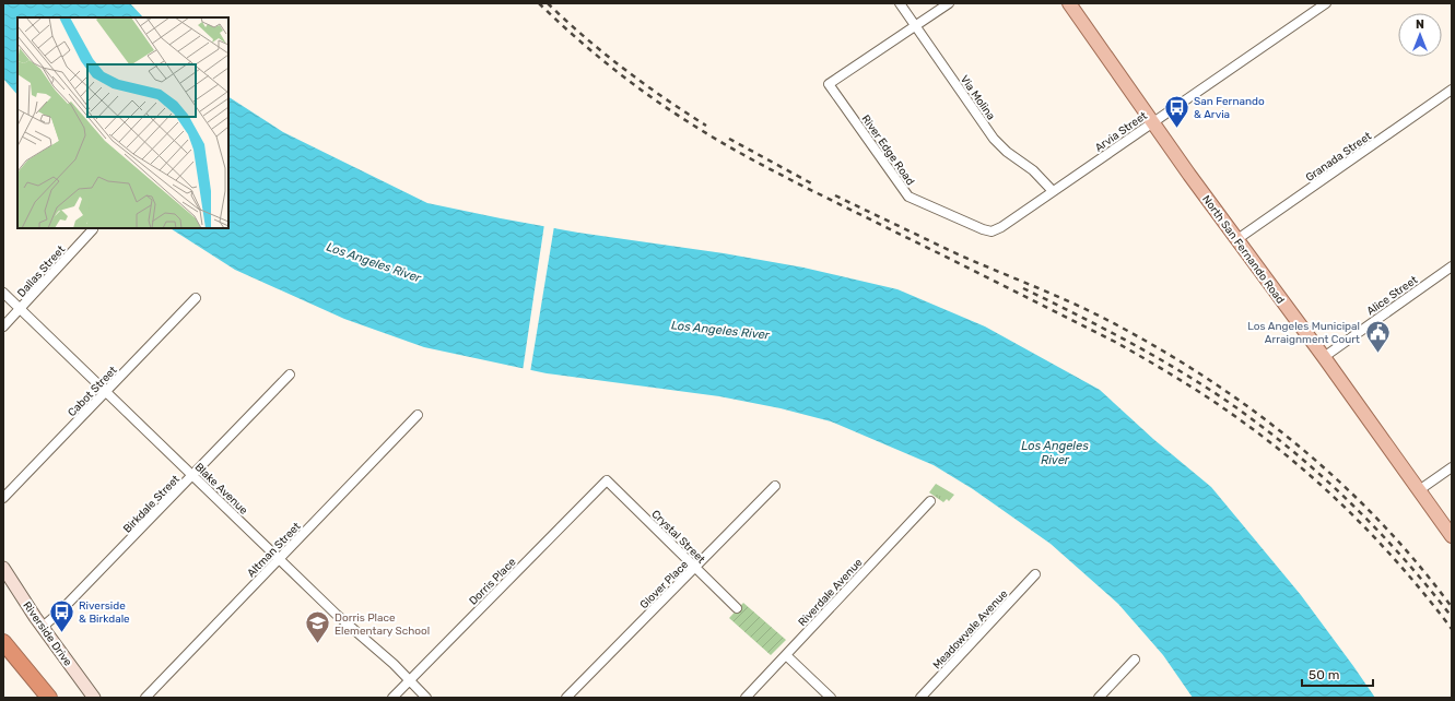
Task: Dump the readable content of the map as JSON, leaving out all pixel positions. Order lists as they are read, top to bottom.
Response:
{
  "streets": {
    "main road": ["North San Fernando Road", "Riverside Drive"],
    "street": [
      "Via Molina",
      "Arvia Street",
      "River Edge Road",
      "Granada Street",
      "Dallas Street",
      "Alice Street",
      "Cabot Street",
      "Blake Avenue",
      "Birkdale Street",
      "Crystal Street",
      "Altman Street",
      "Dorris Place",
      "Glover Place",
      "Riverdale Avenue",
      "Meadowvale Avenue"
    ]
  },
  "crossings": [
    ["Via Molina", "Arvia Street"],
    ["Via Molina", "River Edge Road"],
    ["Arvia Street", "River Edge Road"],
    ["Arvia Street", "North San Fernando Road"],
    ["Granada Street", "North San Fernando Road"],
    ["North San Fernando Road", "Alice Street"],
    ["Dallas Street", "Blake Avenue"],
    ["Cabot Street", "Blake Avenue"],
    ["Blake Avenue", "Birkdale Street"],
    ["Blake Avenue", "Altman Street"],
    ["Blake Avenue", "Dorris Place"],
    ["Birkdale Street", "Riverside Drive"],
    ["Crystal Street", "Dorris Place"],
    ["Crystal Street", "Glover Place"]
  ],
  "water": ["Los Angeles River"],
  "places": {
    "bus stop": ["San Fernando & Arvia", "Riverside & Birkdale"],
    "public building": ["Los Angeles Municipal Arraignment Court"],
    "school or university": ["Dorris Place Elementary School"]
  },
  "scale_bar": "50 m",
  "north": "top"
}
